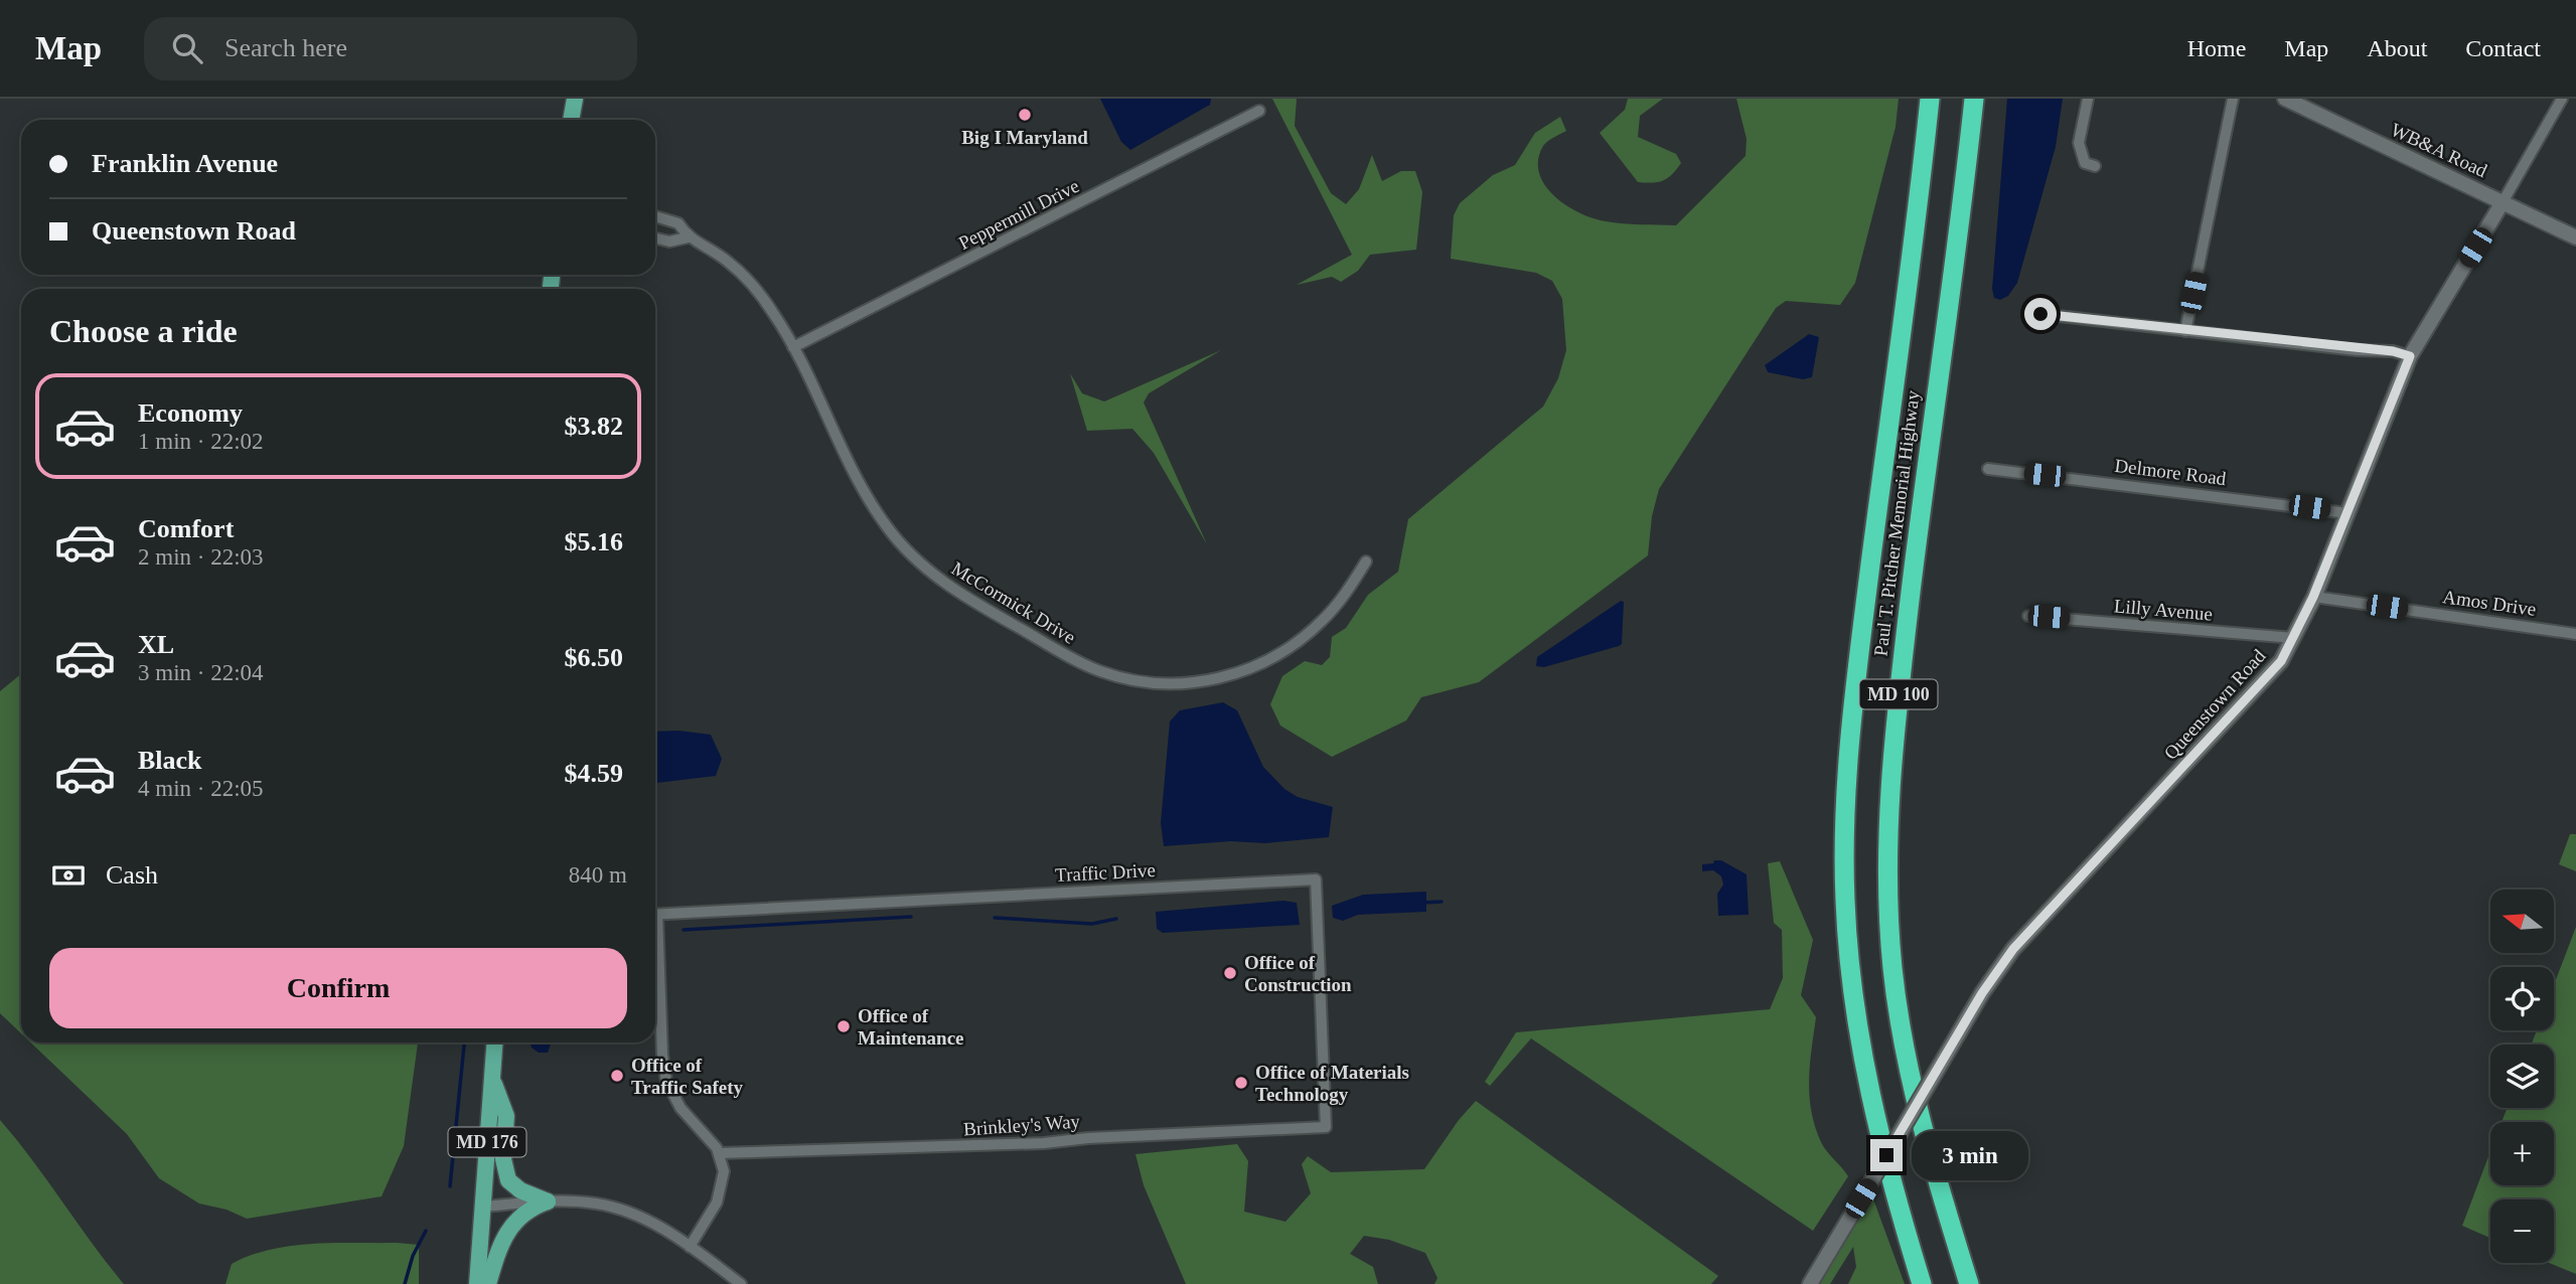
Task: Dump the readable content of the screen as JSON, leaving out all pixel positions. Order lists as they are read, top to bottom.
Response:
{
  "streets": {
    "highway": ["Paul T. Pitcher Memorial Highway", "MD 100"],
    "main road": ["MD 176"],
    "street": [
      "WB&A Road",
      "Peppermill Drive",
      "Delmore Road",
      "McCormick Drive",
      "Amos Drive",
      "Lilly Avenue",
      "Queenstown Road",
      "Traffic Drive",
      "Brinkley's Way"
    ]
  },
  "crossings": [
    ["WB&A Road", "Queenstown Road"],
    ["Peppermill Drive", "McCormick Drive"],
    ["Delmore Road", "Queenstown Road"],
    ["Amos Drive", "Queenstown Road"],
    ["Lilly Avenue", "Queenstown Road"],
    ["Traffic Drive", "Brinkley's Way"]
  ],
  "places": [
    "Big I Maryland",
    "Office of Construction",
    "Office of Maintenance",
    "Office of Traffic Safety",
    "Office of Materials Technology"
  ],
  "north": "left",
  "page": {
    "header": "Map",
    "search": "Search here",
    "nav": [
      "Home",
      "Map",
      "About",
      "Contact"
    ],
    "banner": ["Franklin Avenue", "Queenstown Road"],
    "heading": "Choose a ride",
    "list": [
      {
        "name": "Economy",
        "note": "1 min · 22:02",
        "value": "$3.82"
      },
      {
        "name": "Comfort",
        "note": "2 min · 22:03",
        "value": "$5.16"
      },
      {
        "name": "XL",
        "note": "3 min · 22:04",
        "value": "$6.50"
      },
      {
        "name": "Black",
        "note": "4 min · 22:05",
        "value": "$4.59"
      }
    ],
    "pay": ["Cash", "840 m"],
    "map_buttons": ["+", "−"],
    "buttons": "Confirm",
    "bubble": "3 min"
  }
}
